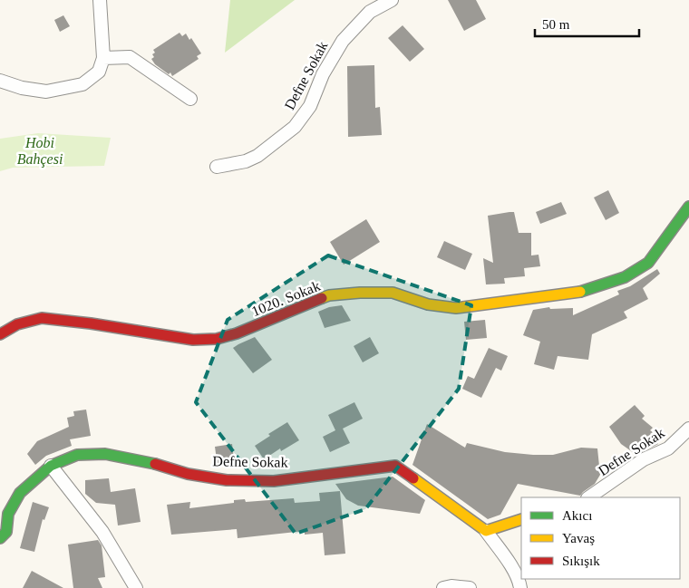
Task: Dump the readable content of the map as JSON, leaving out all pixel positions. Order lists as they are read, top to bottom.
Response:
{
  "streets": {
    "street": ["Defne Sokak", "1020. Sokak"]
  },
  "parks": ["Hobi Bahçesi"],
  "legend": ["Akıcı", "Yavaş", "Sıkışık"],
  "scale_bar": "50 m"
}
